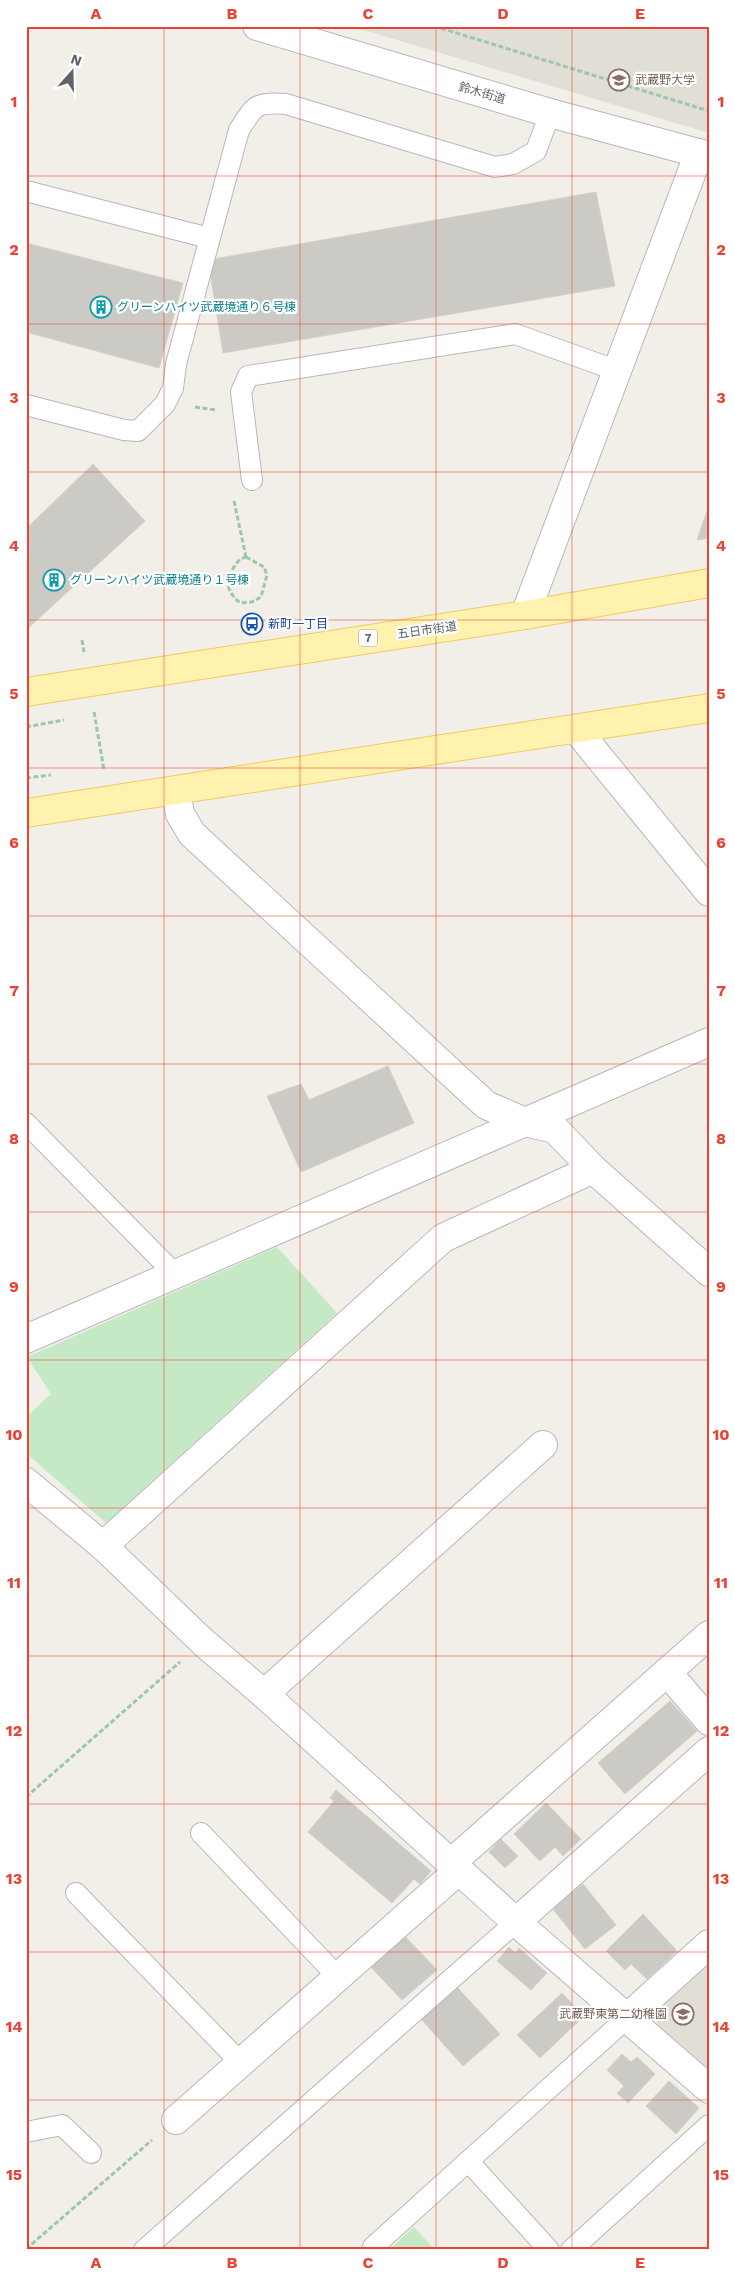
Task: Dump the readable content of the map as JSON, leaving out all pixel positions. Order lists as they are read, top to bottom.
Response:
{
  "streets": {
    "main road": ["五日市街道", "7"],
    "street": ["鈴木街道"]
  },
  "places": {
    "school or university": ["武蔵野大学", "武蔵野東第二幼稚園"],
    "building": ["グリーンハイツ武蔵境通り６号棟", "グリーンハイツ武蔵境通り１号棟"],
    "bus stop": ["新町一丁目"]
  },
  "north": "top",
  "grid": {
    "columns": [
      "A",
      "B",
      "C",
      "D",
      "E"
    ],
    "rows": [
      "1",
      "2",
      "3",
      "4",
      "5",
      "6",
      "7",
      "8",
      "9",
      "10",
      "11",
      "12",
      "13",
      "14",
      "15"
    ]
  }
}
